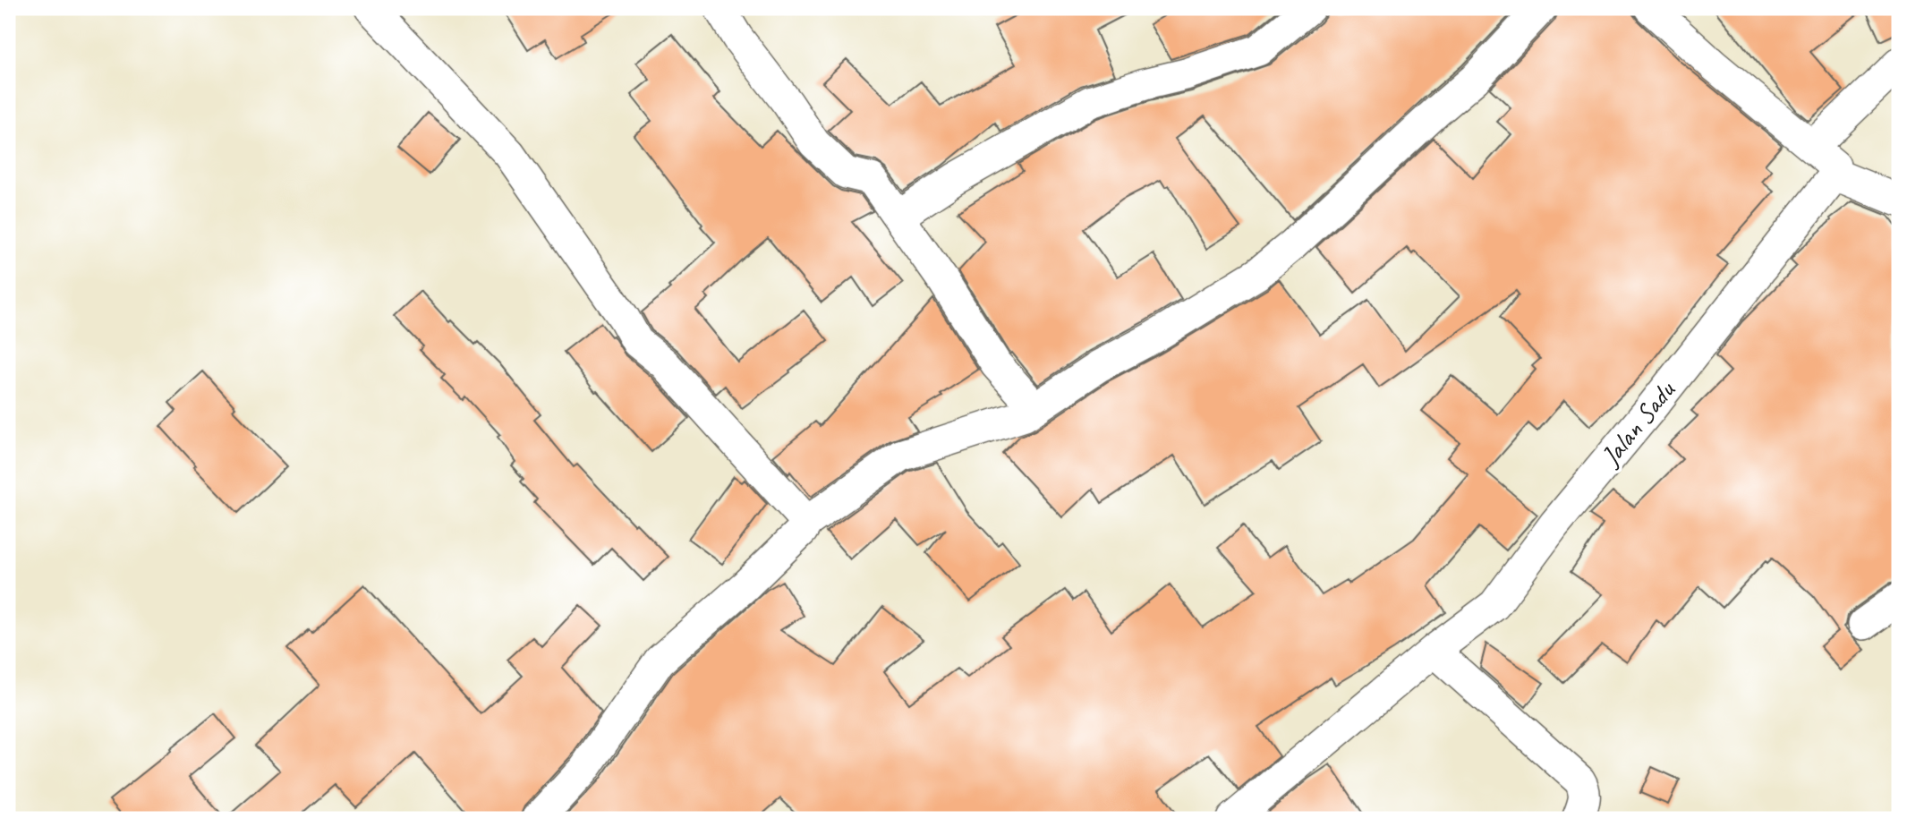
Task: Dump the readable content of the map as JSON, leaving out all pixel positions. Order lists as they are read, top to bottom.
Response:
{
  "streets": {
    "street": ["Jalan Sadu"]
  }
}
